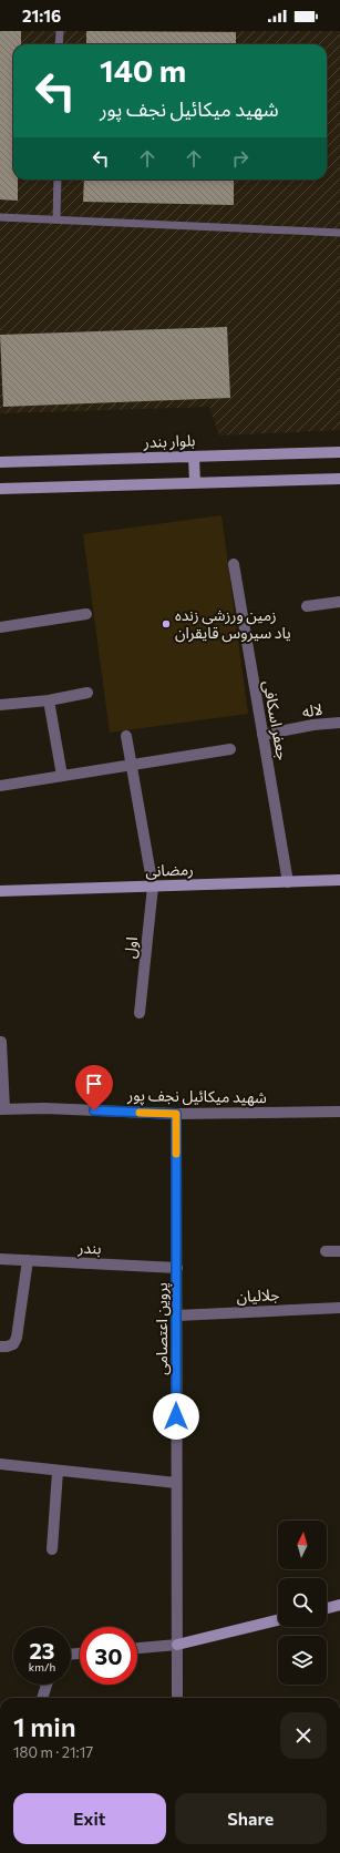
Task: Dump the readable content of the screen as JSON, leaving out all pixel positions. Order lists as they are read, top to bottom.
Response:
{
  "streets": {
    "main road": ["بلوار بندر", "رمضانی"],
    "street": [
      "لاله",
      "جعفر اسکافی",
      "اول",
      "شهید میکائیل نجف پور",
      "بندر",
      "جلالیان",
      "پروین اعتصامی"
    ]
  },
  "crossings": [
    ["لاله", "جعفر اسکافی"],
    ["جعفر اسکافی", "رمضانی"],
    ["رمضانی", "اول"],
    ["شهید میکائیل نجف پور", "پروین اعتصامی"],
    ["بندر", "پروین اعتصامی"],
    ["جلالیان", "پروین اعتصامی"]
  ],
  "places": ["زمین ورزشی زنده یاد سیروس قایقران"],
  "north": "top",
  "page": {
    "status": "21:16",
    "turn": ["140 m", "شهید میکائیل نجف پور"],
    "speed": "23 km/h",
    "limit": "30",
    "heading": ["1 min", "180 m · 21:17"],
    "buttons": ["Exit", "Share"]
  }
}
